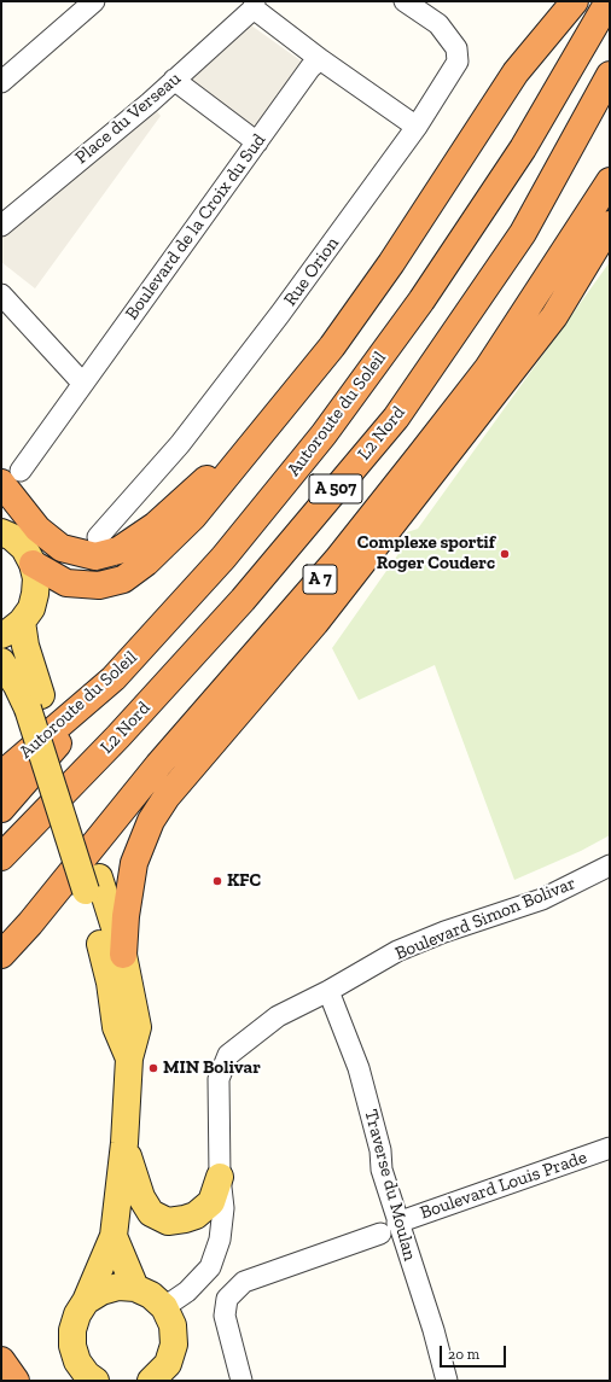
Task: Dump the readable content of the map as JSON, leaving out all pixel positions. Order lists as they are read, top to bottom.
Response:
{
  "streets": {
    "highway": [
      "Autoroute du Soleil",
      "L2 Nord",
      "A 507",
      "A 7"
    ],
    "street": [
      "Place du Verseau",
      "Boulevard de la Croix du Sud",
      "Rue Orion",
      "Boulevard Simon Bolivar",
      "Traverse du Moulan",
      "Boulevard Louis Prade"
    ]
  },
  "crossings": [
    ["Boulevard Simon Bolivar", "Traverse du Moulan"],
    ["Traverse du Moulan", "Boulevard Louis Prade"]
  ],
  "places": ["Complexe sportif Roger Couderc", "KFC", "MIN Bolivar"],
  "scale_bar": "20 m"
}
